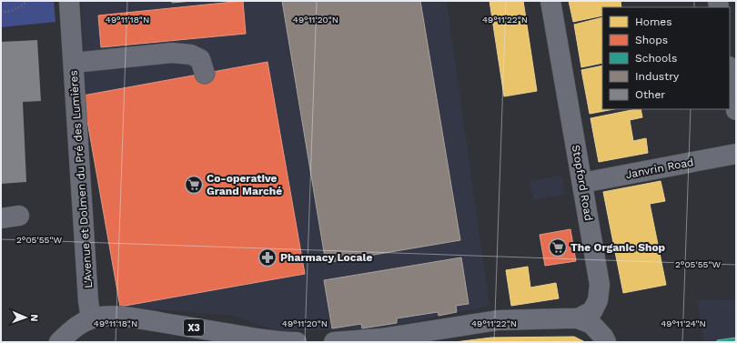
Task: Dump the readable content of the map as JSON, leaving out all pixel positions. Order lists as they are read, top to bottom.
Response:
{
  "streets": {
    "main road": ["Stopford Road", "X3"],
    "street": ["Janvrin Road", "L'Avenue et Dolmen du Pré des Lumières"]
  },
  "crossings": [
    ["Janvrin Road", "Stopford Road"],
    ["L'Avenue et Dolmen du Pré des Lumières", "X3"]
  ],
  "places": {
    "supermarket": ["Co-operative Grand Marché", "The Organic Shop"],
    "pharmacy": ["Pharmacy Locale"]
  },
  "legend": [
    "Homes",
    "Shops",
    "Schools",
    "Industry",
    "Other"
  ],
  "north": "right",
  "coordinates": [
    "49°11'18\"N",
    "49°11'20\"N",
    "49°11'22\"N",
    "2°05'55\"W",
    "49°11'24\"N"
  ]
}
